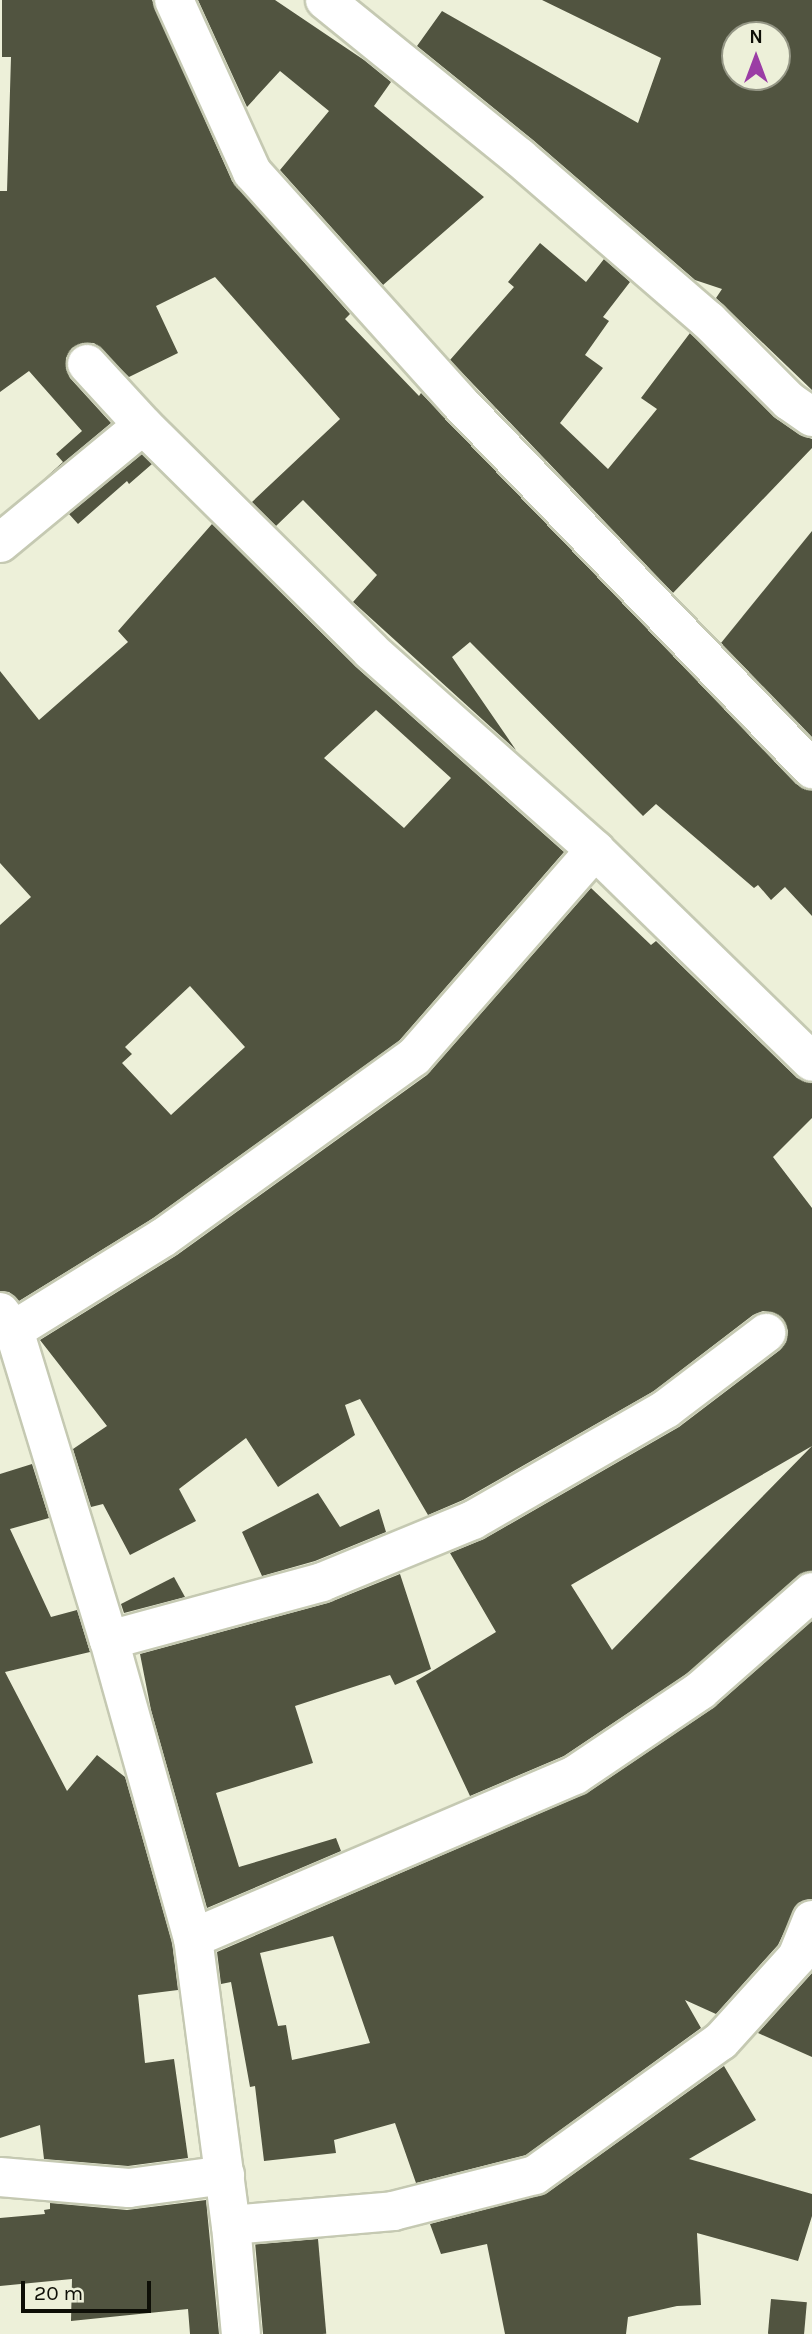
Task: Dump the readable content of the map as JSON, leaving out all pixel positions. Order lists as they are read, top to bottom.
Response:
{
  "scale_bar": "20 m",
  "north": "top"
}
